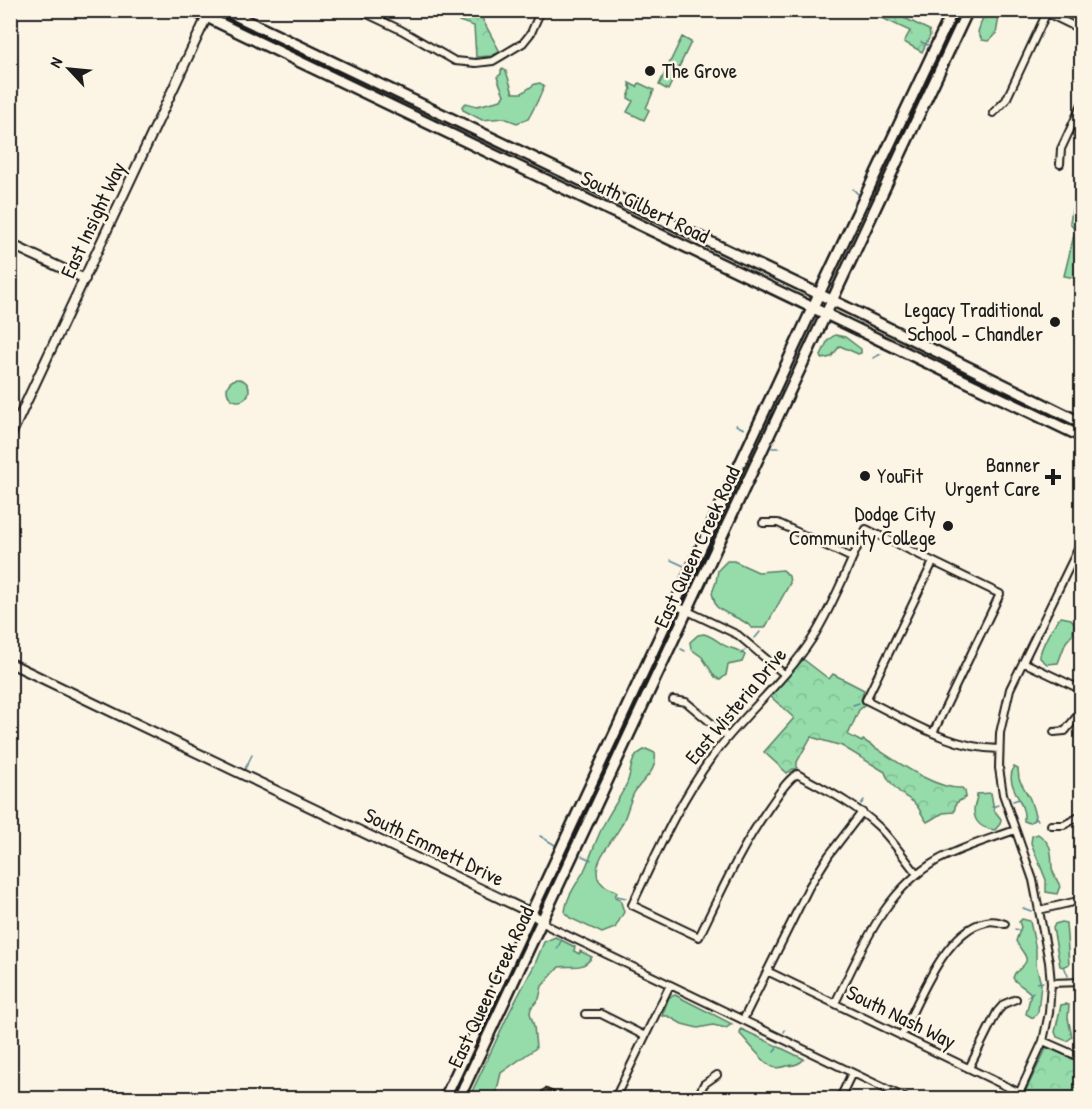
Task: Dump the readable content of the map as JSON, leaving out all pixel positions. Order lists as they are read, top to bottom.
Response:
{
  "streets": {
    "main road": ["South Gilbert Road", "East Queen Creek Road"],
    "street": [
      "East Insight Way",
      "East Wisteria Drive",
      "South Emmett Drive",
      "South Nash Way"
    ]
  },
  "crossings": [
    ["South Gilbert Road", "East Insight Way"],
    ["South Gilbert Road", "East Queen Creek Road"],
    ["East Queen Creek Road", "South Emmett Drive"]
  ],
  "places": {
    "other": [
      "The Grove",
      "Legacy Traditional School - Chandler",
      "YouFit",
      "Dodge City Community College"
    ],
    "health": ["Banner Urgent Care"]
  },
  "north": "top left"
}
